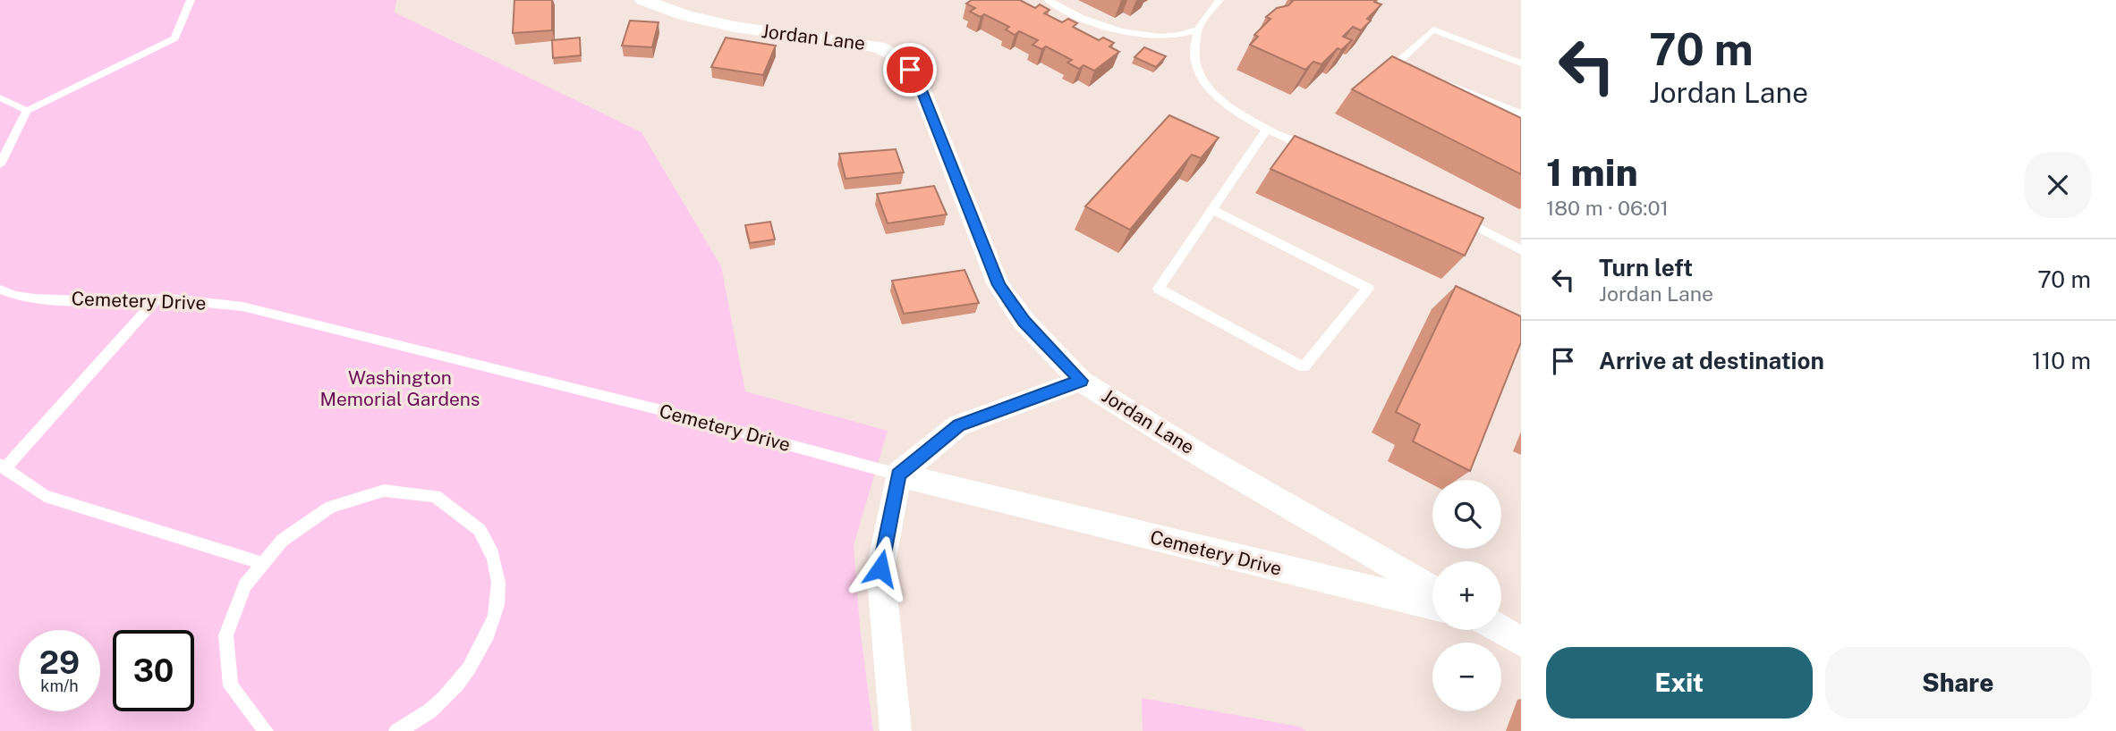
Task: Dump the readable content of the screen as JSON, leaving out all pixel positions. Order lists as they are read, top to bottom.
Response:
{
  "streets": {
    "street": ["Jordan Lane", "Cemetery Drive"]
  },
  "parks": ["Washington Memorial Gardens"],
  "page": {
    "turn": ["70 m", "Jordan Lane"],
    "heading": ["1 min", "180 m · 06:01"],
    "list": [
      {
        "name": "Turn left",
        "note": "Jordan Lane",
        "value": "70 m"
      },
      {
        "name": "Arrive at destination",
        "value": "110 m"
      }
    ],
    "map_buttons": ["+", "−"],
    "speed": "29 km/h",
    "limit": "30",
    "buttons": ["Exit", "Share"]
  }
}
